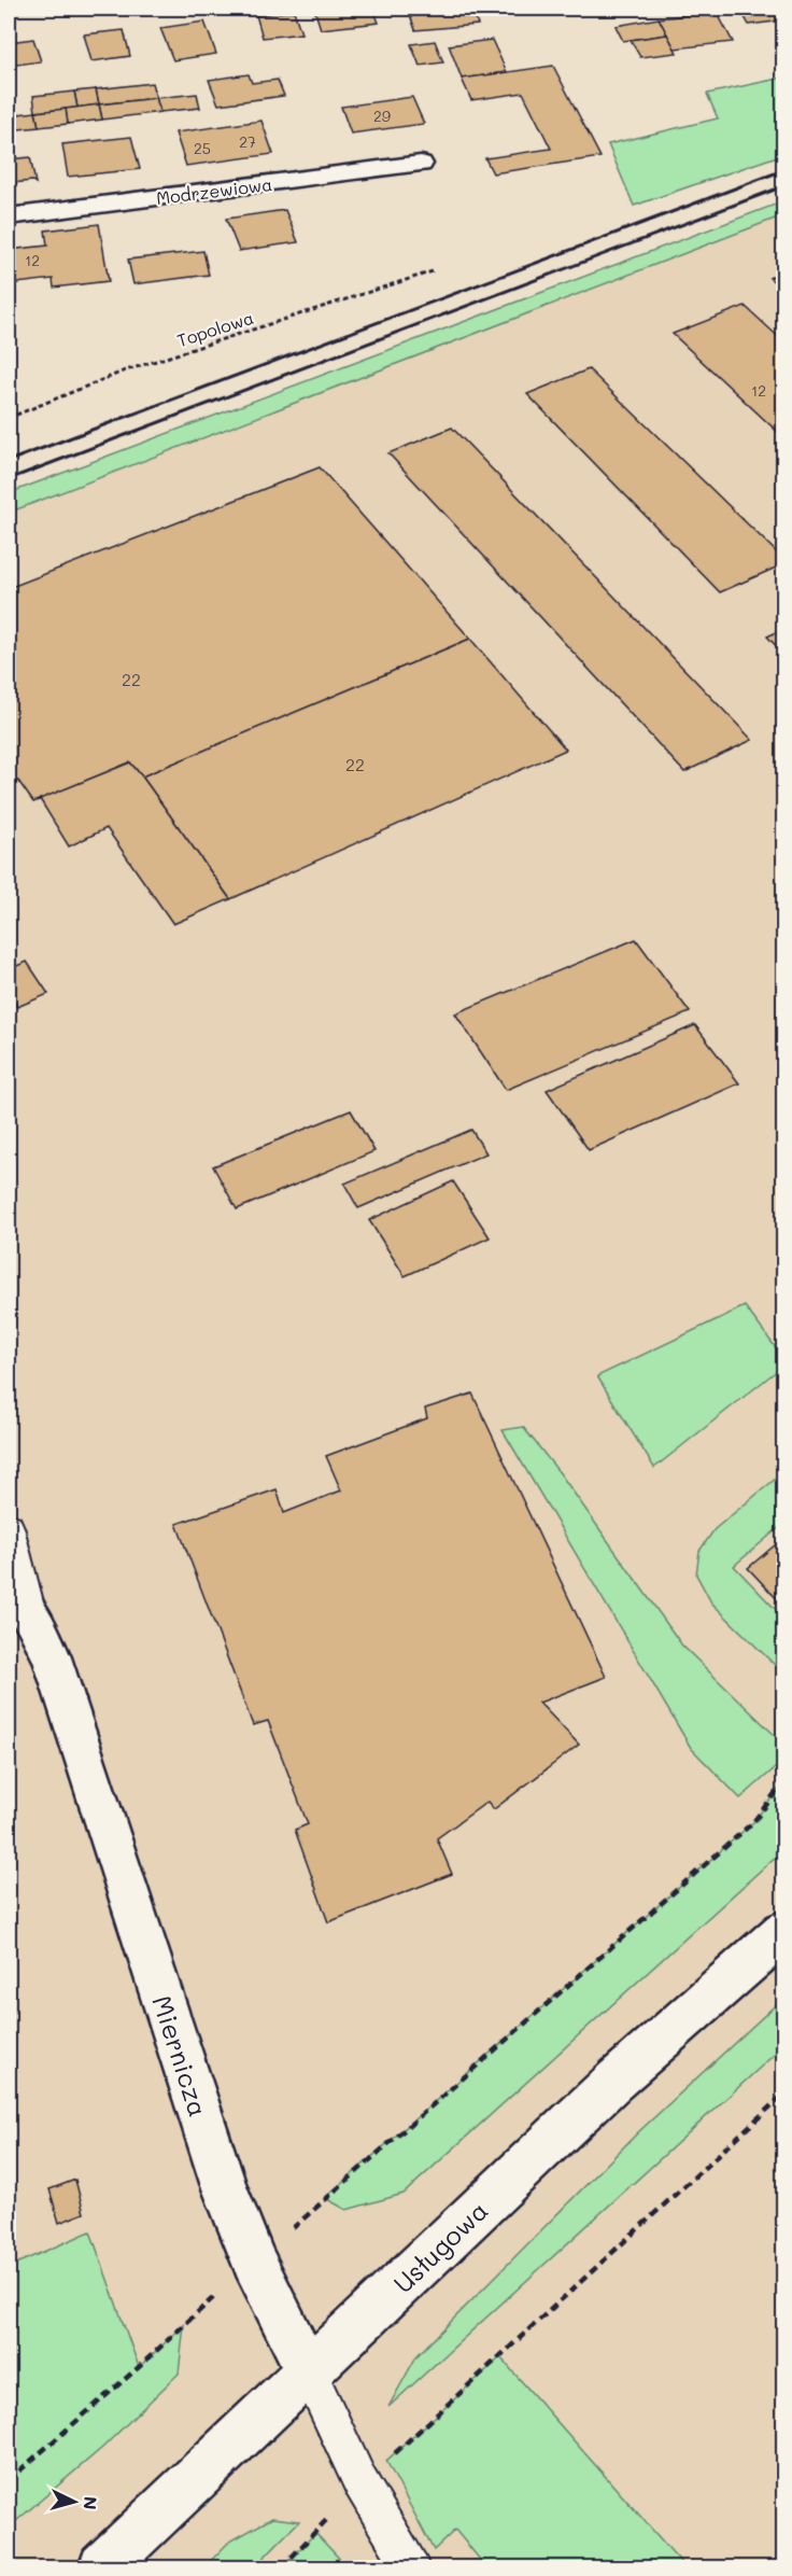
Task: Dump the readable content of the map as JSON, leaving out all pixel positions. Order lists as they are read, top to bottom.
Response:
{
  "streets": {
    "street": ["Modrzewiowa", "Miernicza", "Usługowa"],
    "path": ["Topolowa"]
  },
  "crossings": [
    ["Miernicza", "Usługowa"]
  ],
  "house_numbers": [
    "29",
    "27",
    "25",
    "12",
    "12",
    "22",
    "22"
  ],
  "north": "right"
}
